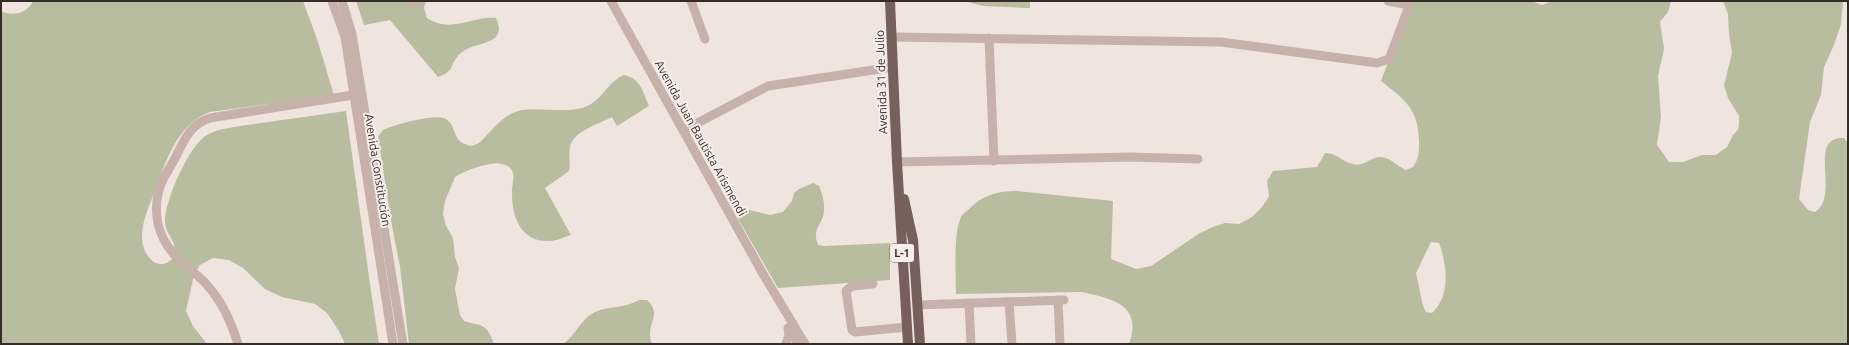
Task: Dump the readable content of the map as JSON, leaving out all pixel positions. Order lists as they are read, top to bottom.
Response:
{
  "streets": {
    "main road": ["Avenida 31 de Julio", "L-1"],
    "street": ["Avenida Juan Bautista Arismendi", "Avenida Constitución"]
  },
  "crossings": [
    ["Avenida 31 de Julio", "L-1"]
  ]
}
